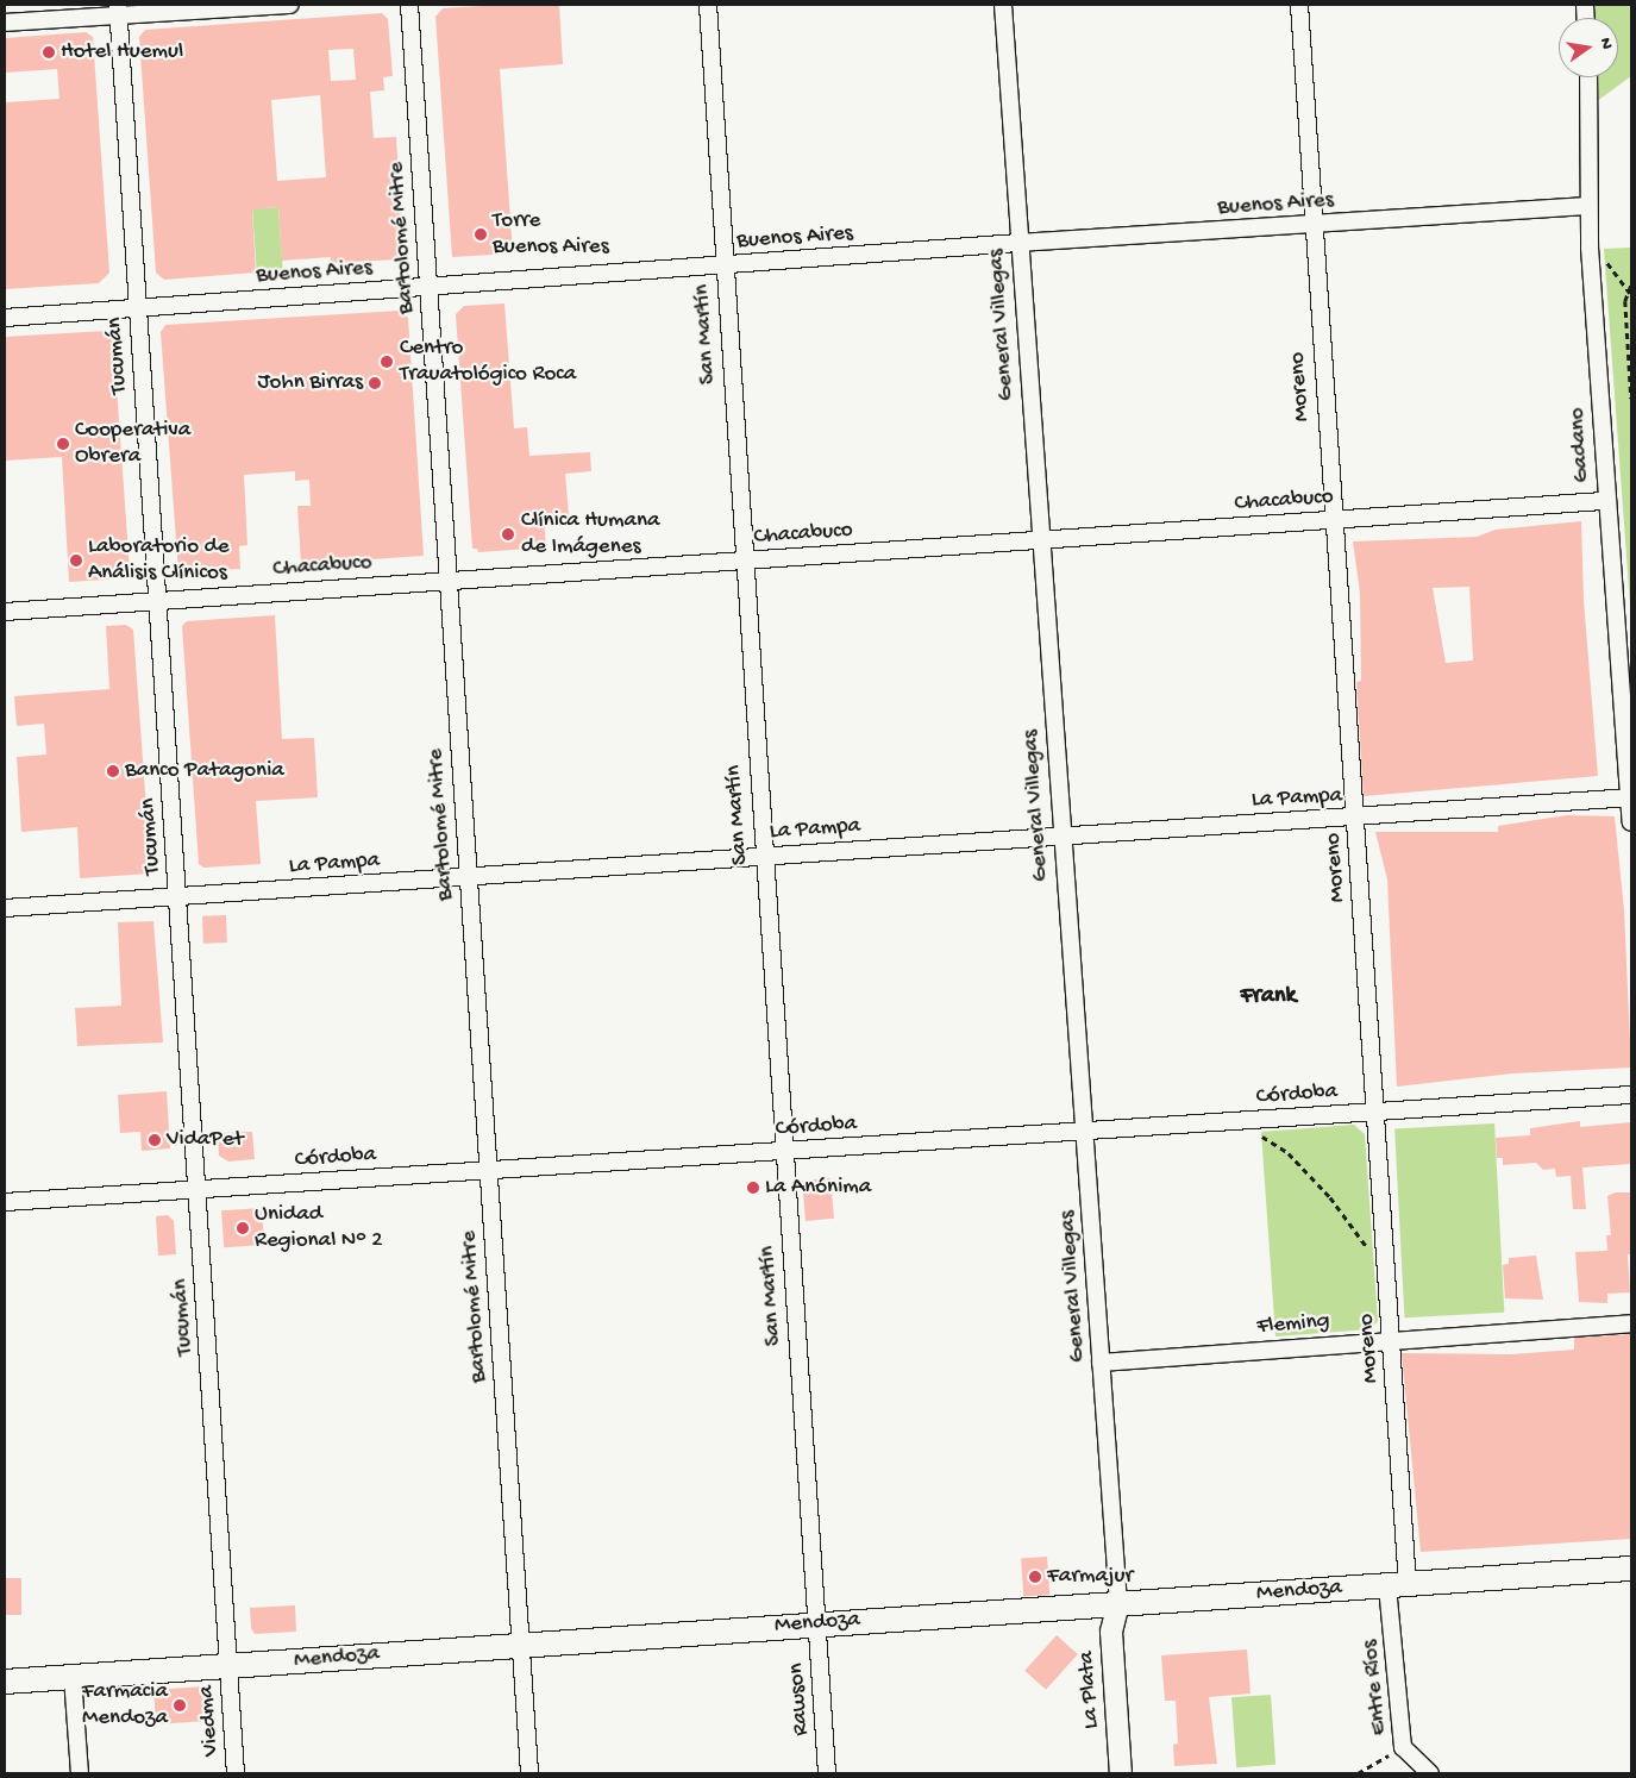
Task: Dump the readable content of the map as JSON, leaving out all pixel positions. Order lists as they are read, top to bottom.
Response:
{
  "streets": {
    "main road": ["Mendoza"],
    "street": [
      "Buenos Aires",
      "Bartolomé Mitre",
      "General Villegas",
      "San Martín",
      "Tucumán",
      "Moreno",
      "Gadano",
      "Chacabuco",
      "La Pampa",
      "Córdoba",
      "Fleming",
      "Entre Ríos",
      "La Plata",
      "Rawson",
      "Viedma"
    ]
  },
  "crossings": [
    ["Buenos Aires", "Bartolomé Mitre"],
    ["Buenos Aires", "General Villegas"],
    ["Buenos Aires", "San Martín"],
    ["Buenos Aires", "Tucumán"],
    ["Buenos Aires", "Moreno"],
    ["Buenos Aires", "Gadano"],
    ["Bartolomé Mitre", "Chacabuco"],
    ["Bartolomé Mitre", "La Pampa"],
    ["Bartolomé Mitre", "Córdoba"],
    ["Bartolomé Mitre", "Mendoza"],
    ["General Villegas", "Chacabuco"],
    ["General Villegas", "La Pampa"],
    ["General Villegas", "Córdoba"],
    ["General Villegas", "Fleming"],
    ["General Villegas", "Mendoza"],
    ["General Villegas", "La Plata"],
    ["San Martín", "Chacabuco"],
    ["San Martín", "La Pampa"],
    ["San Martín", "Córdoba"],
    ["San Martín", "Mendoza"],
    ["San Martín", "Rawson"],
    ["Tucumán", "Chacabuco"],
    ["Tucumán", "La Pampa"],
    ["Tucumán", "Córdoba"],
    ["Tucumán", "Mendoza"],
    ["Tucumán", "Viedma"],
    ["Moreno", "Chacabuco"],
    ["Moreno", "La Pampa"],
    ["Moreno", "Córdoba"],
    ["Moreno", "Fleming"],
    ["Moreno", "Mendoza"],
    ["Moreno", "Entre Ríos"],
    ["Gadano", "Chacabuco"],
    ["Gadano", "La Pampa"],
    ["Mendoza", "Entre Ríos"],
    ["Mendoza", "La Plata"],
    ["Mendoza", "Rawson"],
    ["Mendoza", "Viedma"]
  ],
  "districts": ["Frank"],
  "places": [
    "Hotel Huemul",
    "Torre Buenos Aires",
    "Centro Trauatológico Roca",
    "John Birras",
    "Cooperativa Obrera",
    "Clínica Humana de Imágenes",
    "Laboratorio de Análisis Clínicos",
    "Banco Patagonia",
    "VidaPet",
    "La Anónima",
    "Unidad Regional N° 2",
    "Farmajur",
    "Farmacia Mendoza"
  ],
  "north": "right"
}
